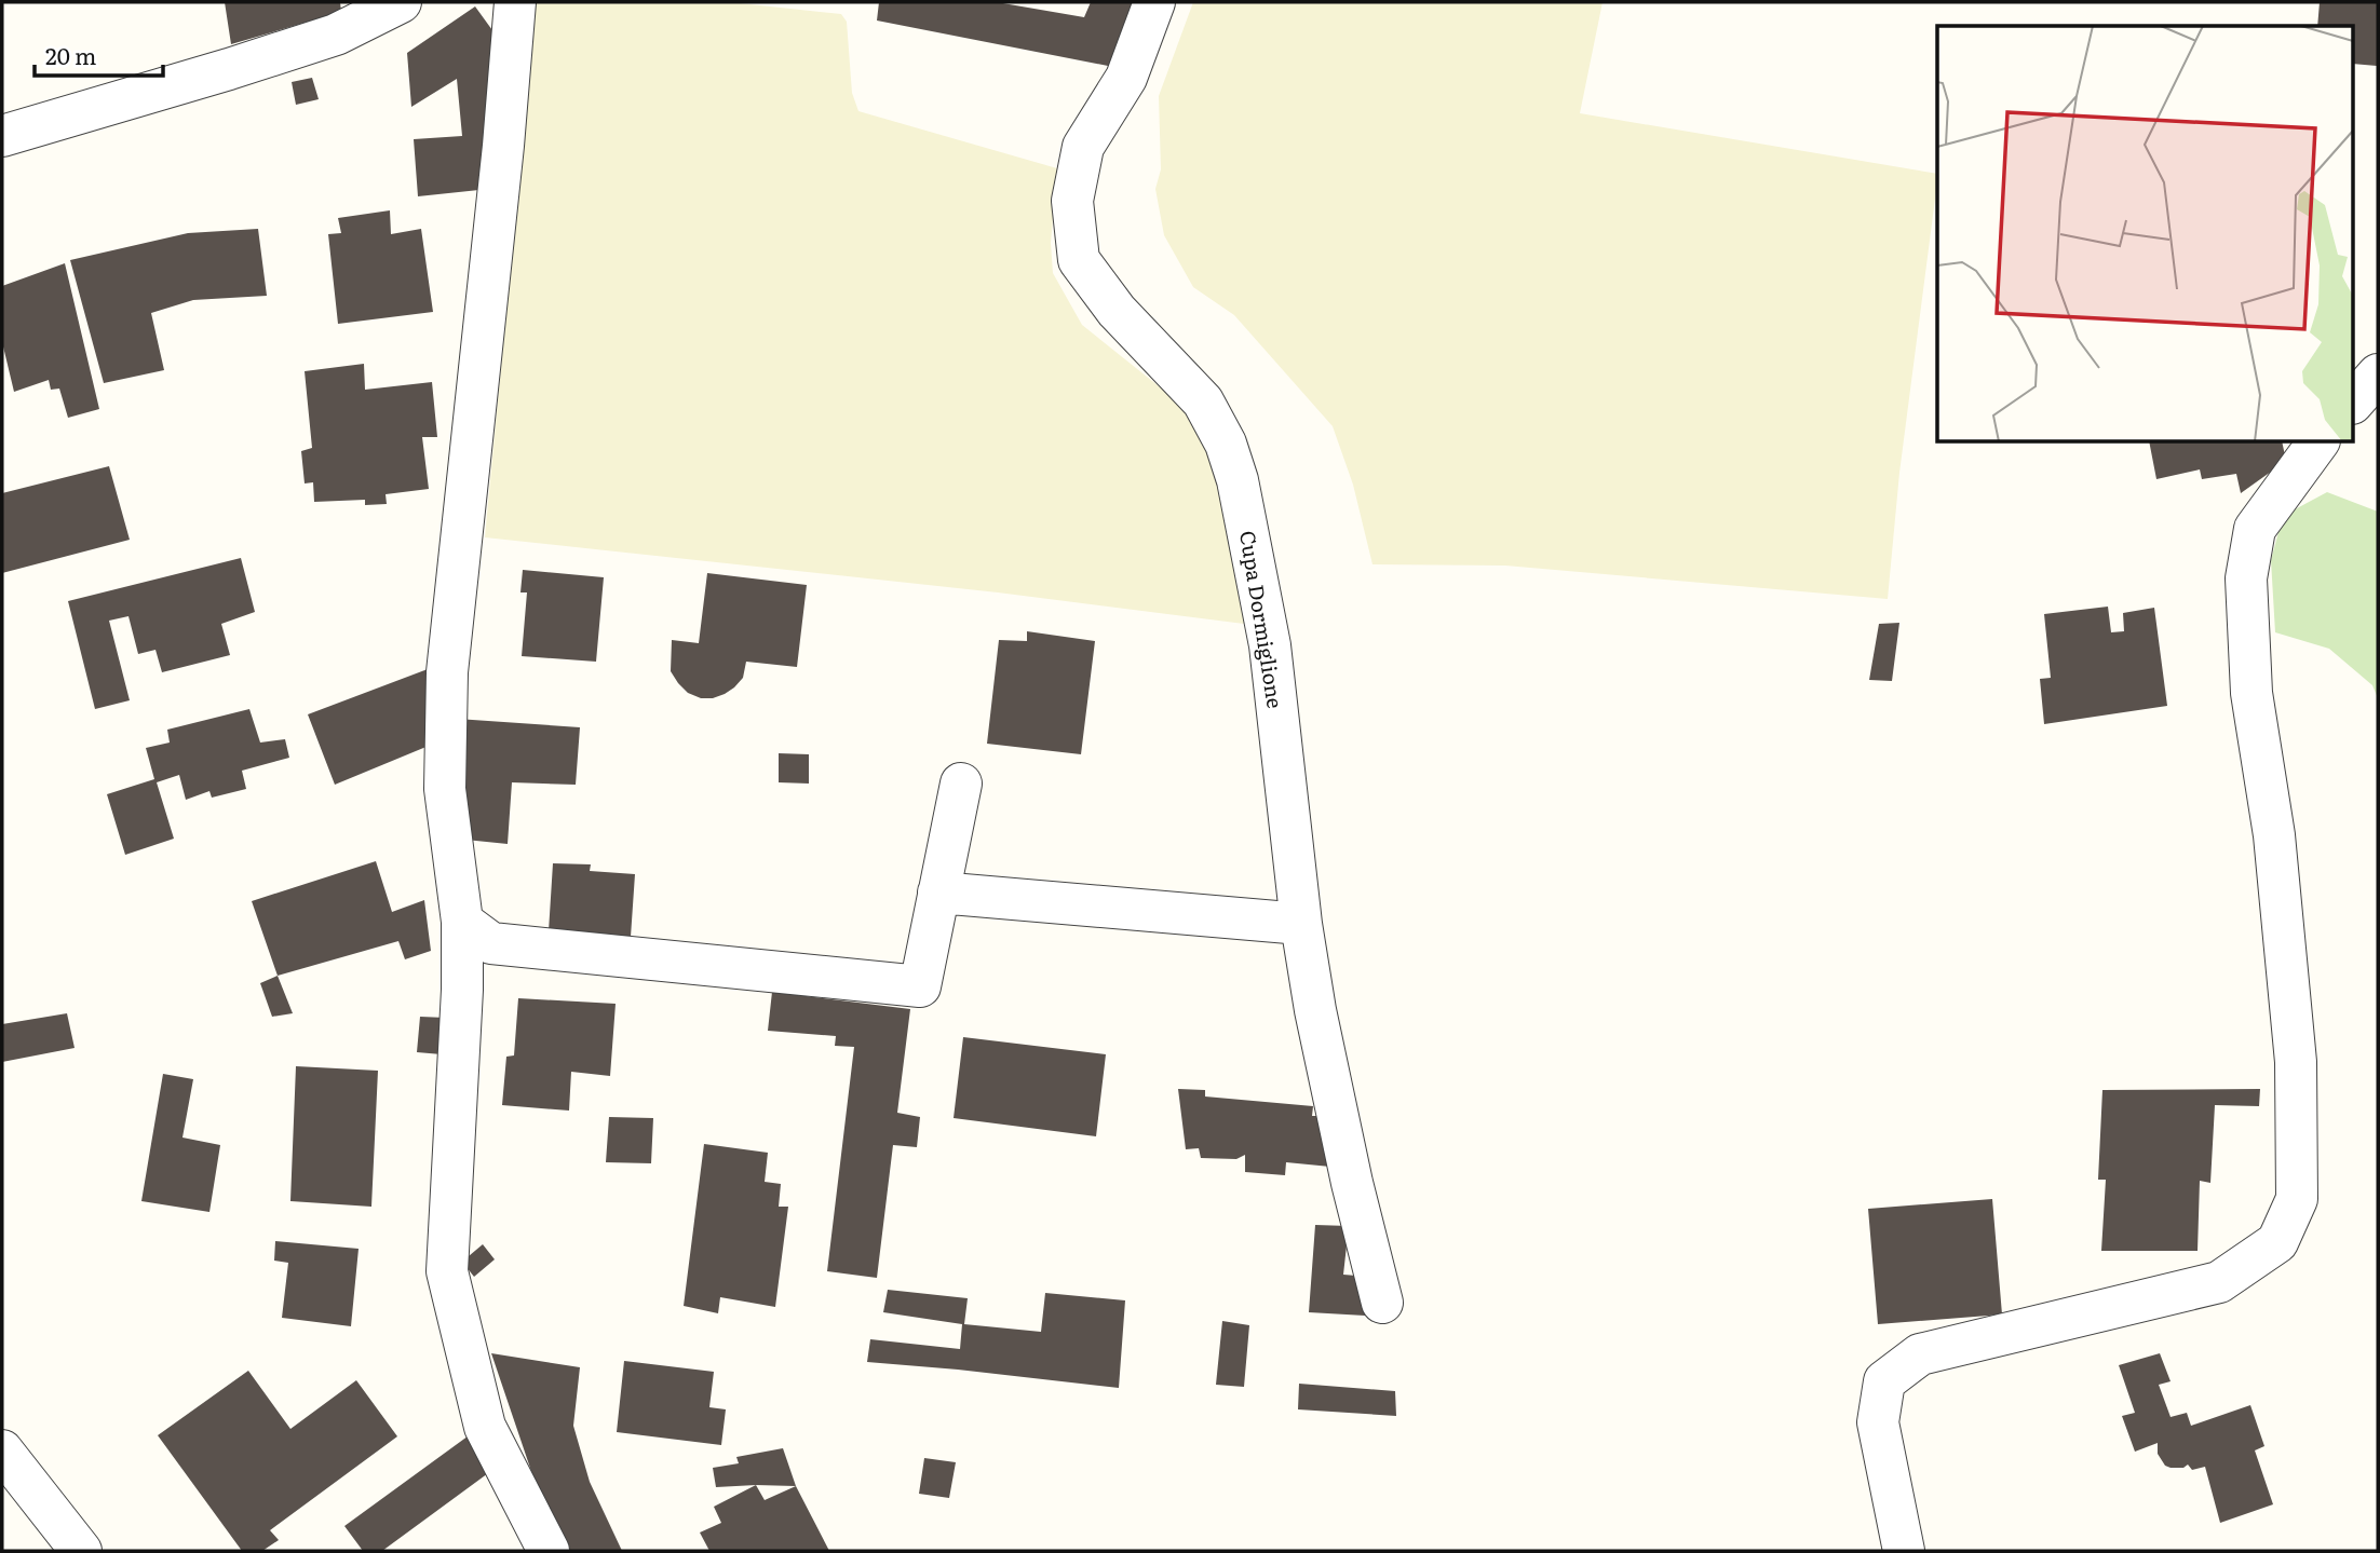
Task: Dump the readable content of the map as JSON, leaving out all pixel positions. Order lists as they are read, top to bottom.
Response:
{
  "streets": {
    "street": ["Cupa Dormiglione"]
  },
  "scale_bar": "20 m"
}
